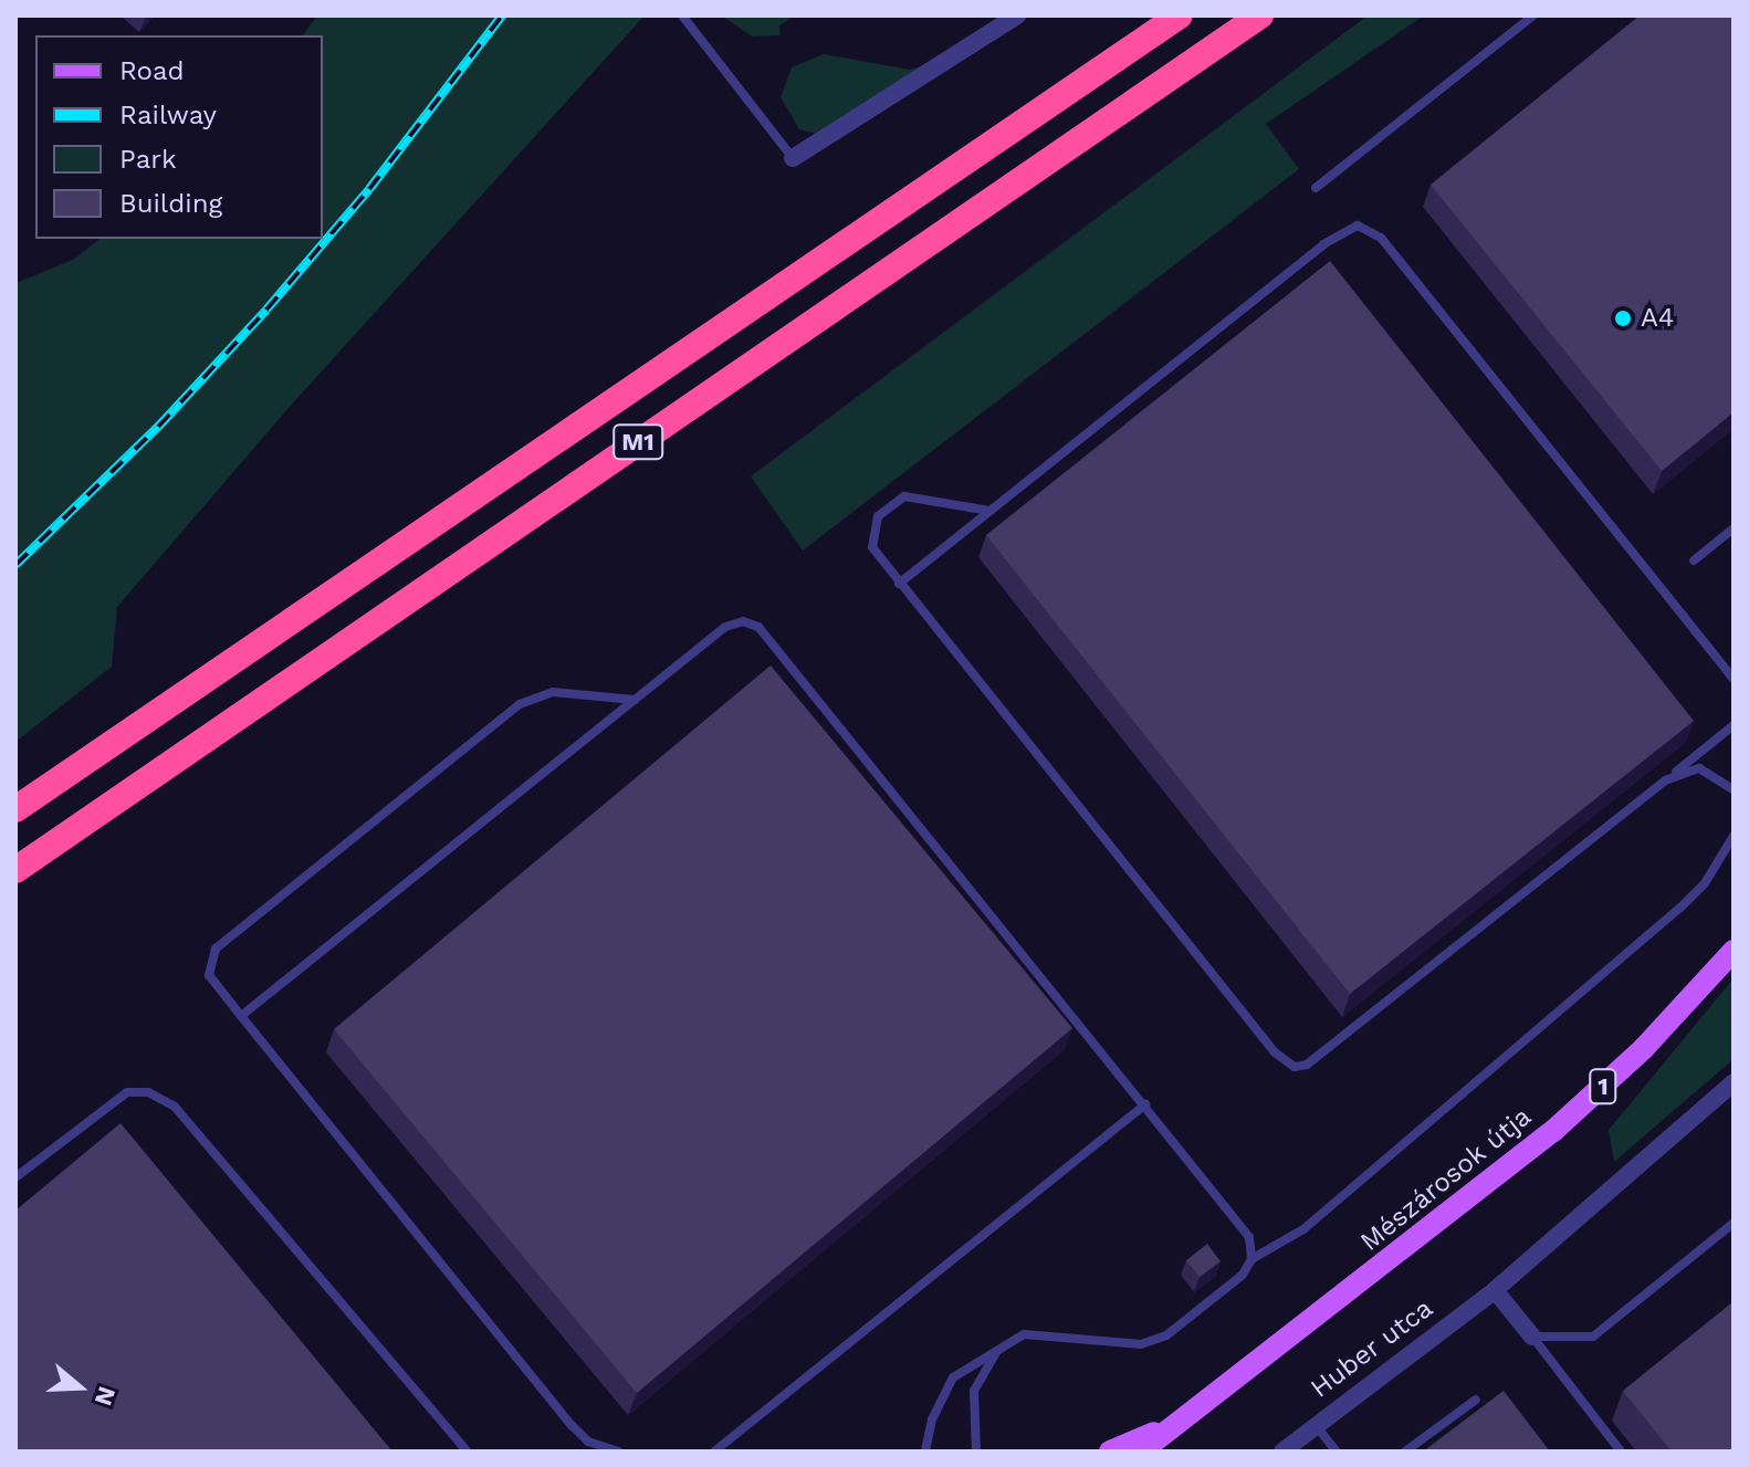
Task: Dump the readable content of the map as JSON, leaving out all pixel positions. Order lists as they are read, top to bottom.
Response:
{
  "streets": {
    "highway": ["M1"],
    "main road": ["1", "Mészárosok útja"],
    "street": ["Huber utca"]
  },
  "places": ["A4"],
  "legend": [
    "Road",
    "Railway",
    "Park",
    "Building"
  ],
  "north": "right"
}
